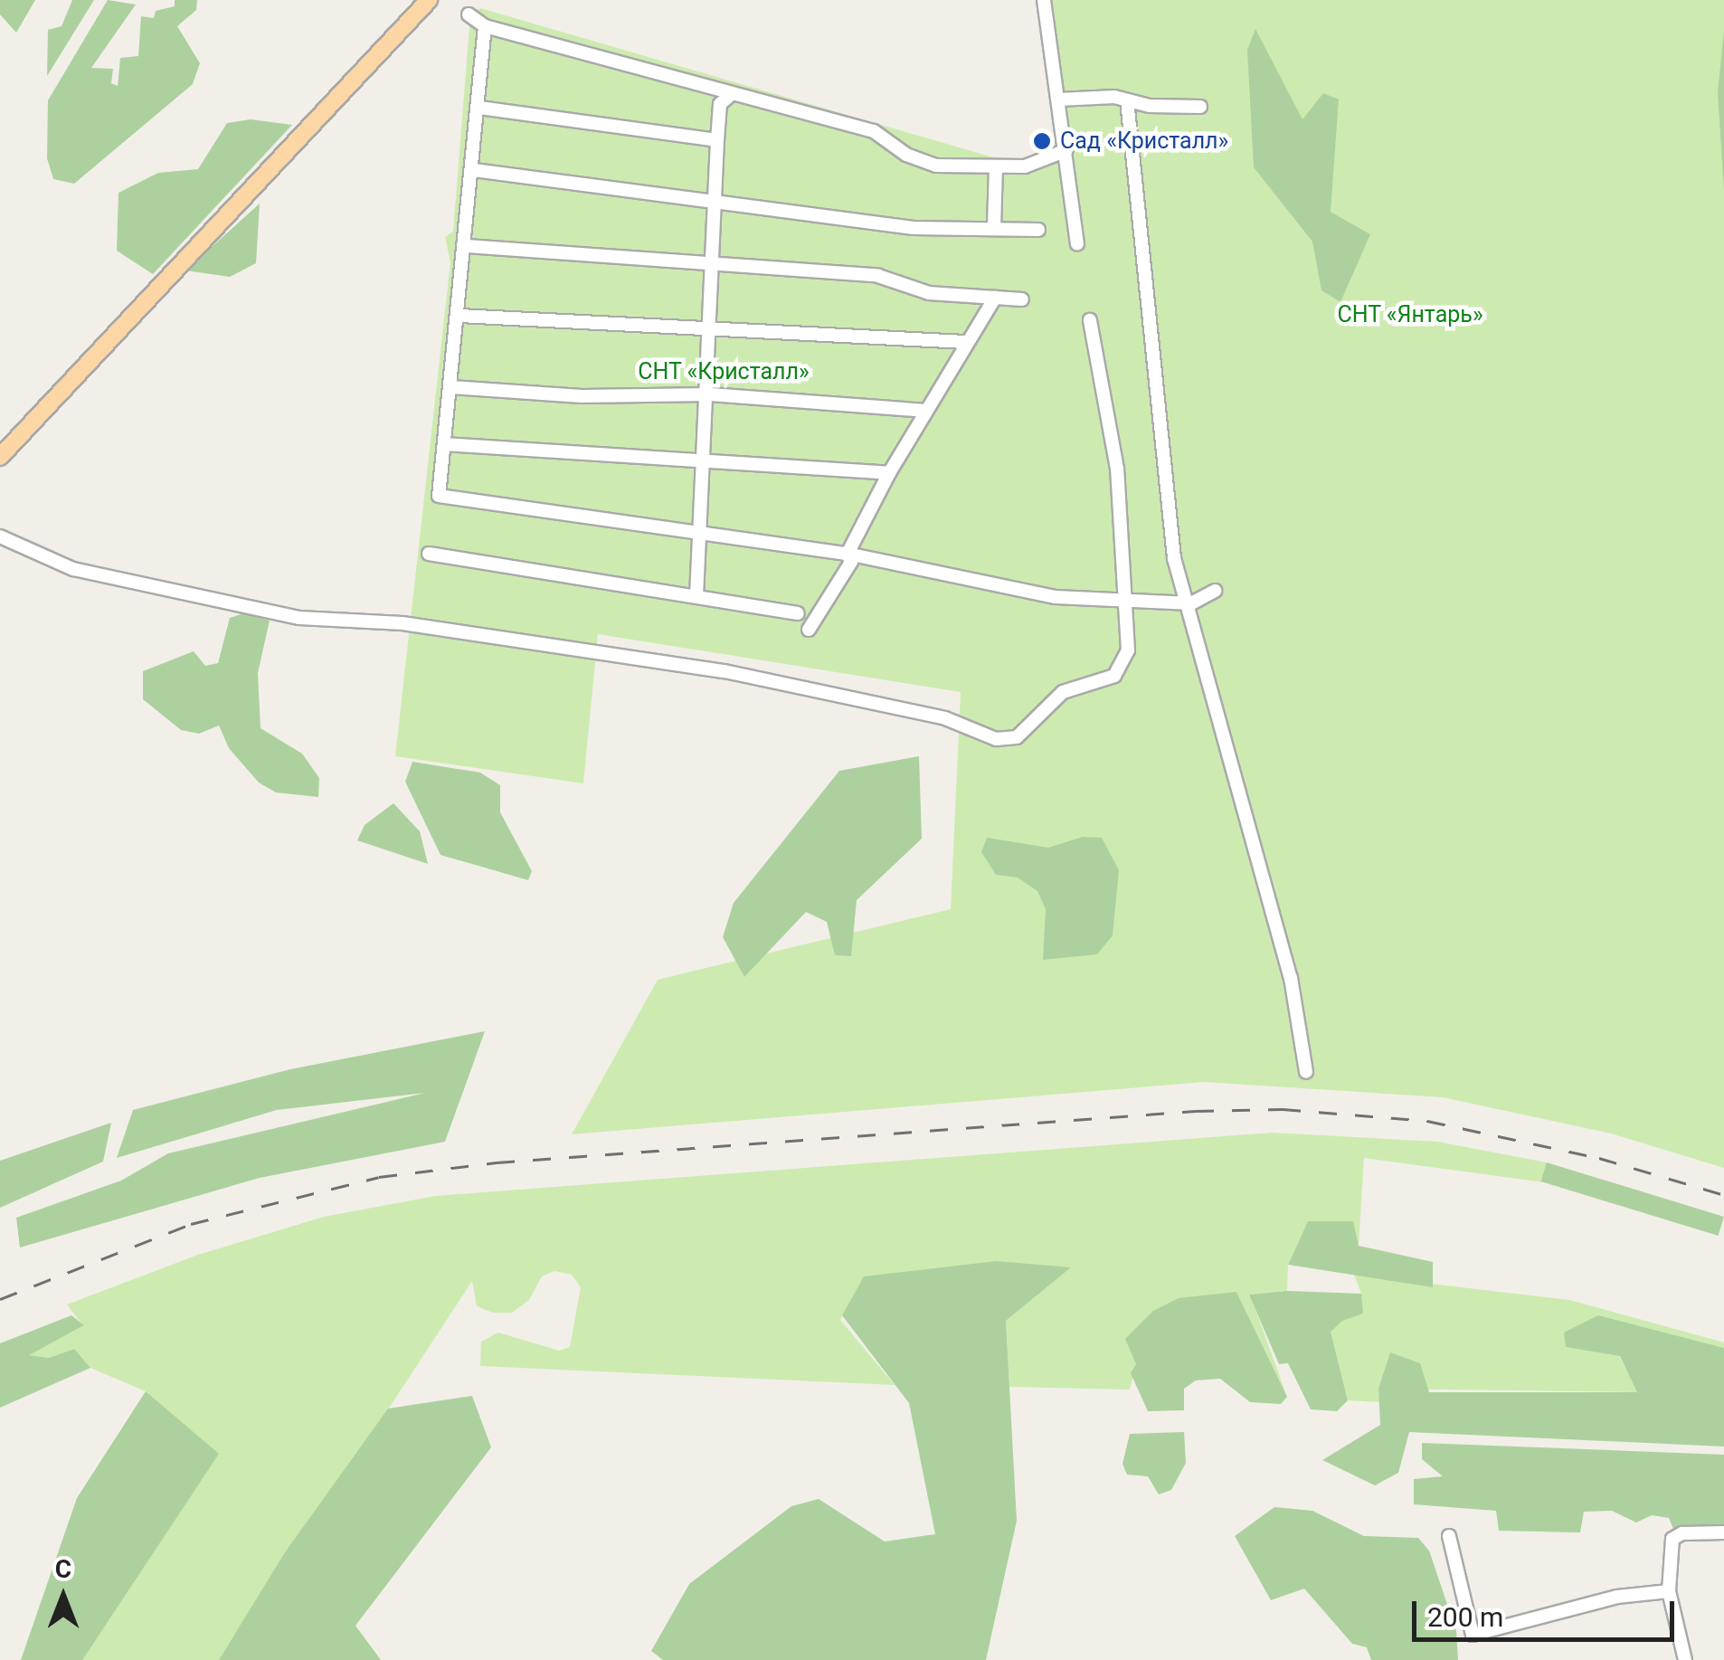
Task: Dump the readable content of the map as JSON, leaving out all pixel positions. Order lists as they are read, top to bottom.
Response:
{
  "parks": ["СНТ «Янтарь»", "СНТ «Кристалл»"],
  "places": ["Сад «Кристалл»"],
  "scale_bar": "200 m",
  "north": "top"
}
